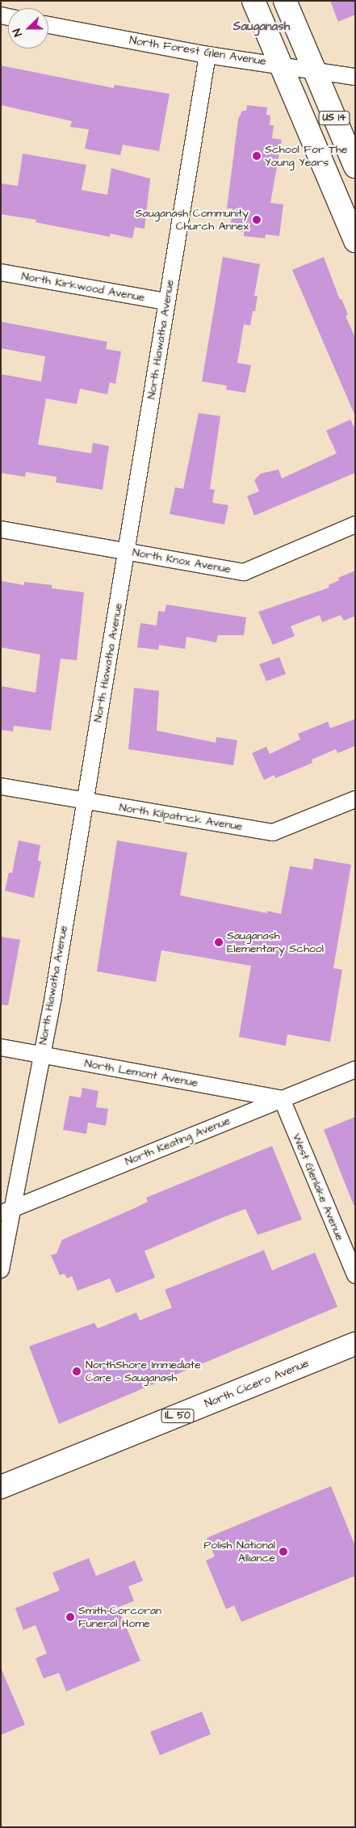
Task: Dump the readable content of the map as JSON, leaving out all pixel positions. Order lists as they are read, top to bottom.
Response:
{
  "streets": {
    "main road": ["US 14", "North Cicero Avenue", "IL 50"],
    "street": [
      "North Forest Glen Avenue",
      "North Kirkwood Avenue",
      "North Hiawatha Avenue",
      "North Knox Avenue",
      "North Kilpatrick Avenue",
      "North Lemont Avenue",
      "North Keating Avenue",
      "West Glenlake Avenue"
    ]
  },
  "crossings": [
    ["North Forest Glen Avenue", "US 14"],
    ["North Forest Glen Avenue", "North Hiawatha Avenue"],
    ["North Kirkwood Avenue", "North Hiawatha Avenue"],
    ["North Hiawatha Avenue", "North Knox Avenue"],
    ["North Hiawatha Avenue", "North Kilpatrick Avenue"],
    ["North Hiawatha Avenue", "North Lemont Avenue"],
    ["North Hiawatha Avenue", "North Keating Avenue"],
    ["North Lemont Avenue", "North Keating Avenue"],
    ["North Lemont Avenue", "West Glenlake Avenue"],
    ["North Keating Avenue", "West Glenlake Avenue"]
  ],
  "districts": ["Sauganash"],
  "places": [
    "School For The Young Years",
    "Sauganash Community Church Annex",
    "Sauganash Elementary School",
    "NorthShore Immediate Care - Sauganash",
    "Polish National Alliance",
    "Smith-Corcoran Funeral Home"
  ],
  "north": "left"
}
